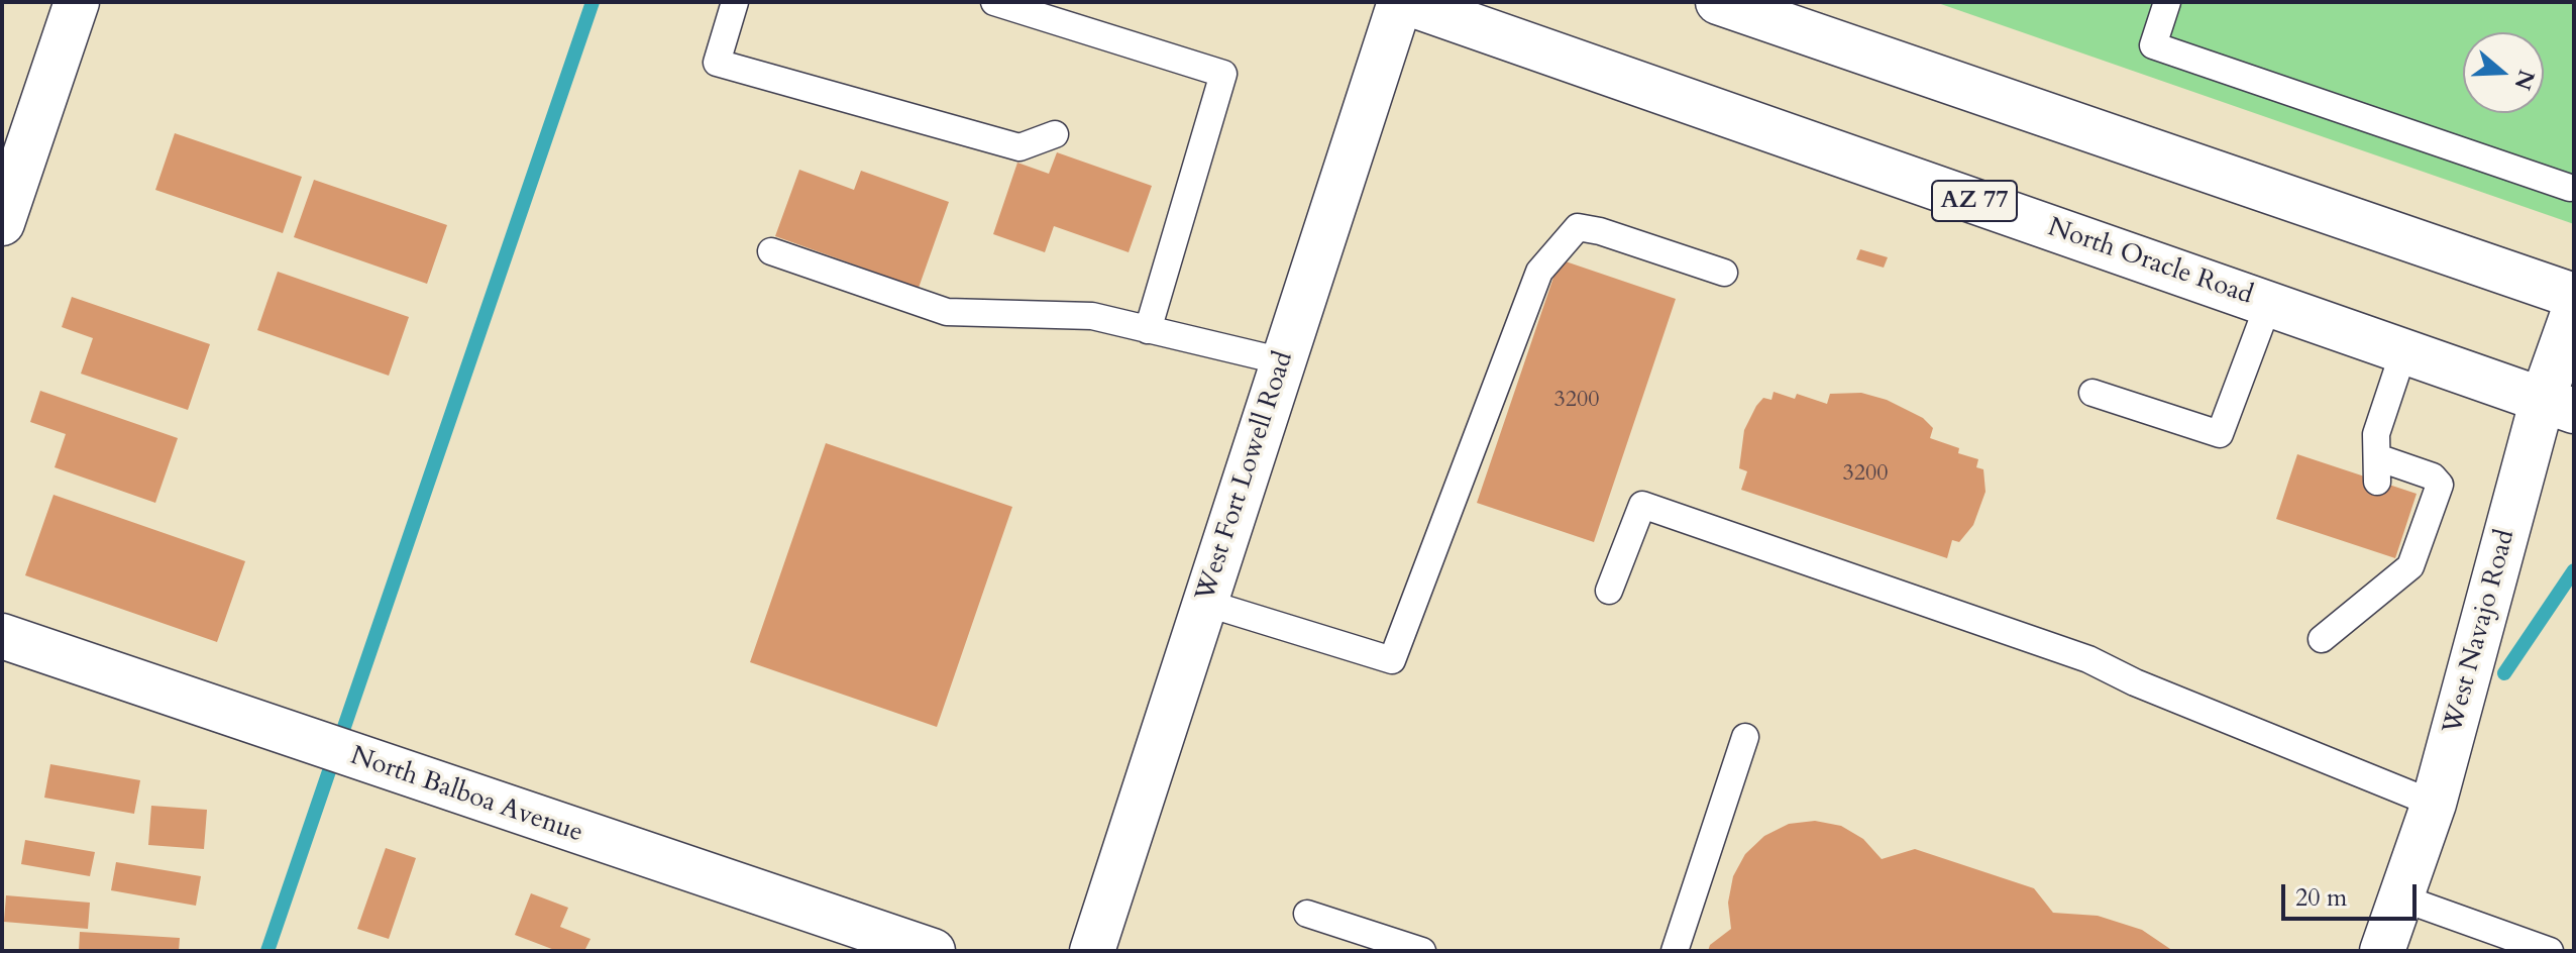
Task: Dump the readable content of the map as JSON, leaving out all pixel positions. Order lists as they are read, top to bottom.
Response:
{
  "streets": {
    "main road": [
      "AZ 77",
      "North Oracle Road",
      "West Fort Lowell Road",
      "West Navajo Road",
      "North Balboa Avenue"
    ]
  },
  "crossings": [
    ["North Oracle Road", "West Fort Lowell Road"],
    ["North Oracle Road", "West Navajo Road"]
  ],
  "house_numbers": ["3200", "3200"],
  "scale_bar": "20 m",
  "north": "right"
}
